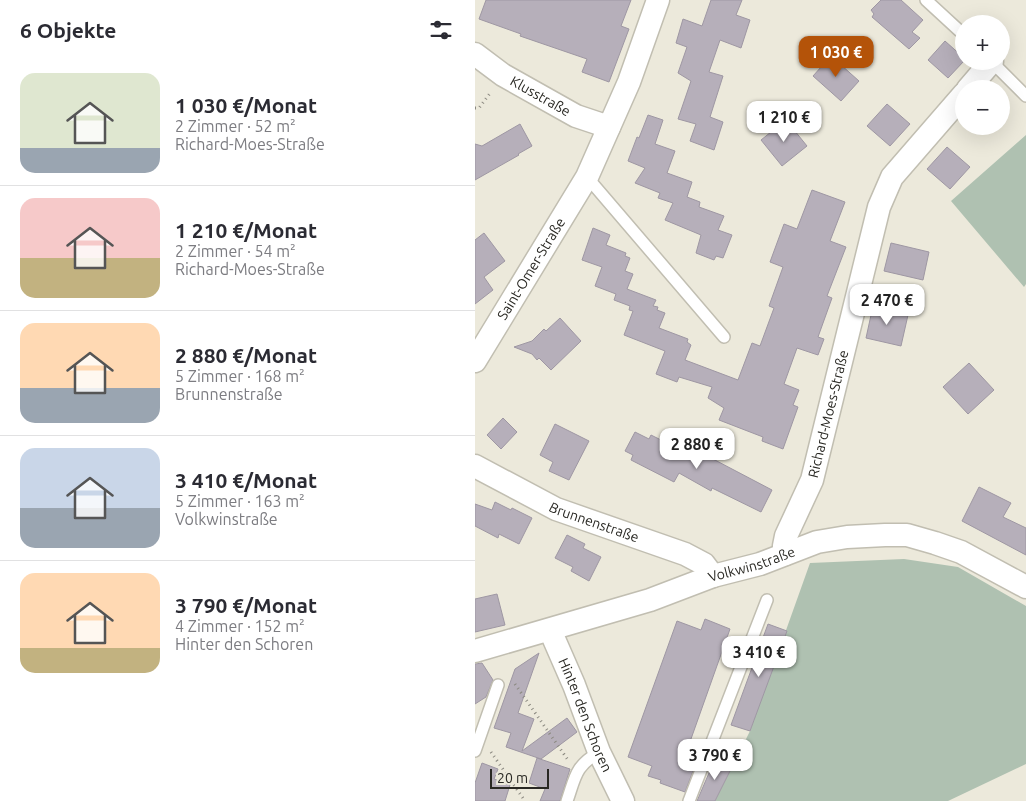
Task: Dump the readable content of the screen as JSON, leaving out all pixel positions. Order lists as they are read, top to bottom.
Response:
{
  "streets": {
    "street": [
      "Klusstraße",
      "Saint-Omer-Straße",
      "Richard-Moes-Straße",
      "Brunnenstraße",
      "Volkwinstraße",
      "Hinter den Schoren"
    ]
  },
  "crossings": [
    ["Klusstraße", "Saint-Omer-Straße"],
    ["Richard-Moes-Straße", "Volkwinstraße"],
    ["Brunnenstraße", "Volkwinstraße"],
    ["Volkwinstraße", "Hinter den Schoren"]
  ],
  "scale_bar": "20 m",
  "page": {
    "heading": "6 Objekte",
    "map_buttons": ["+", "−"],
    "price": [
      "1 030 €",
      "1 210 €",
      "2 470 €",
      "2 880 €",
      "3 410 €",
      "3 790 €"
    ],
    "list": [
      {
        "name": "1 030 €/Monat",
        "note": "2 Zimmer · 52 m² · Richard-Moes-Straße"
      },
      {
        "name": "1 210 €/Monat",
        "note": "2 Zimmer · 54 m² · Richard-Moes-Straße"
      },
      {
        "name": "2 880 €/Monat",
        "note": "5 Zimmer · 168 m² · Brunnenstraße"
      },
      {
        "name": "3 410 €/Monat",
        "note": "5 Zimmer · 163 m² · Volkwinstraße"
      },
      {
        "name": "3 790 €/Monat",
        "note": "4 Zimmer · 152 m² · Hinter den Schoren"
      }
    ],
    "scale": "20 m"
  }
}
